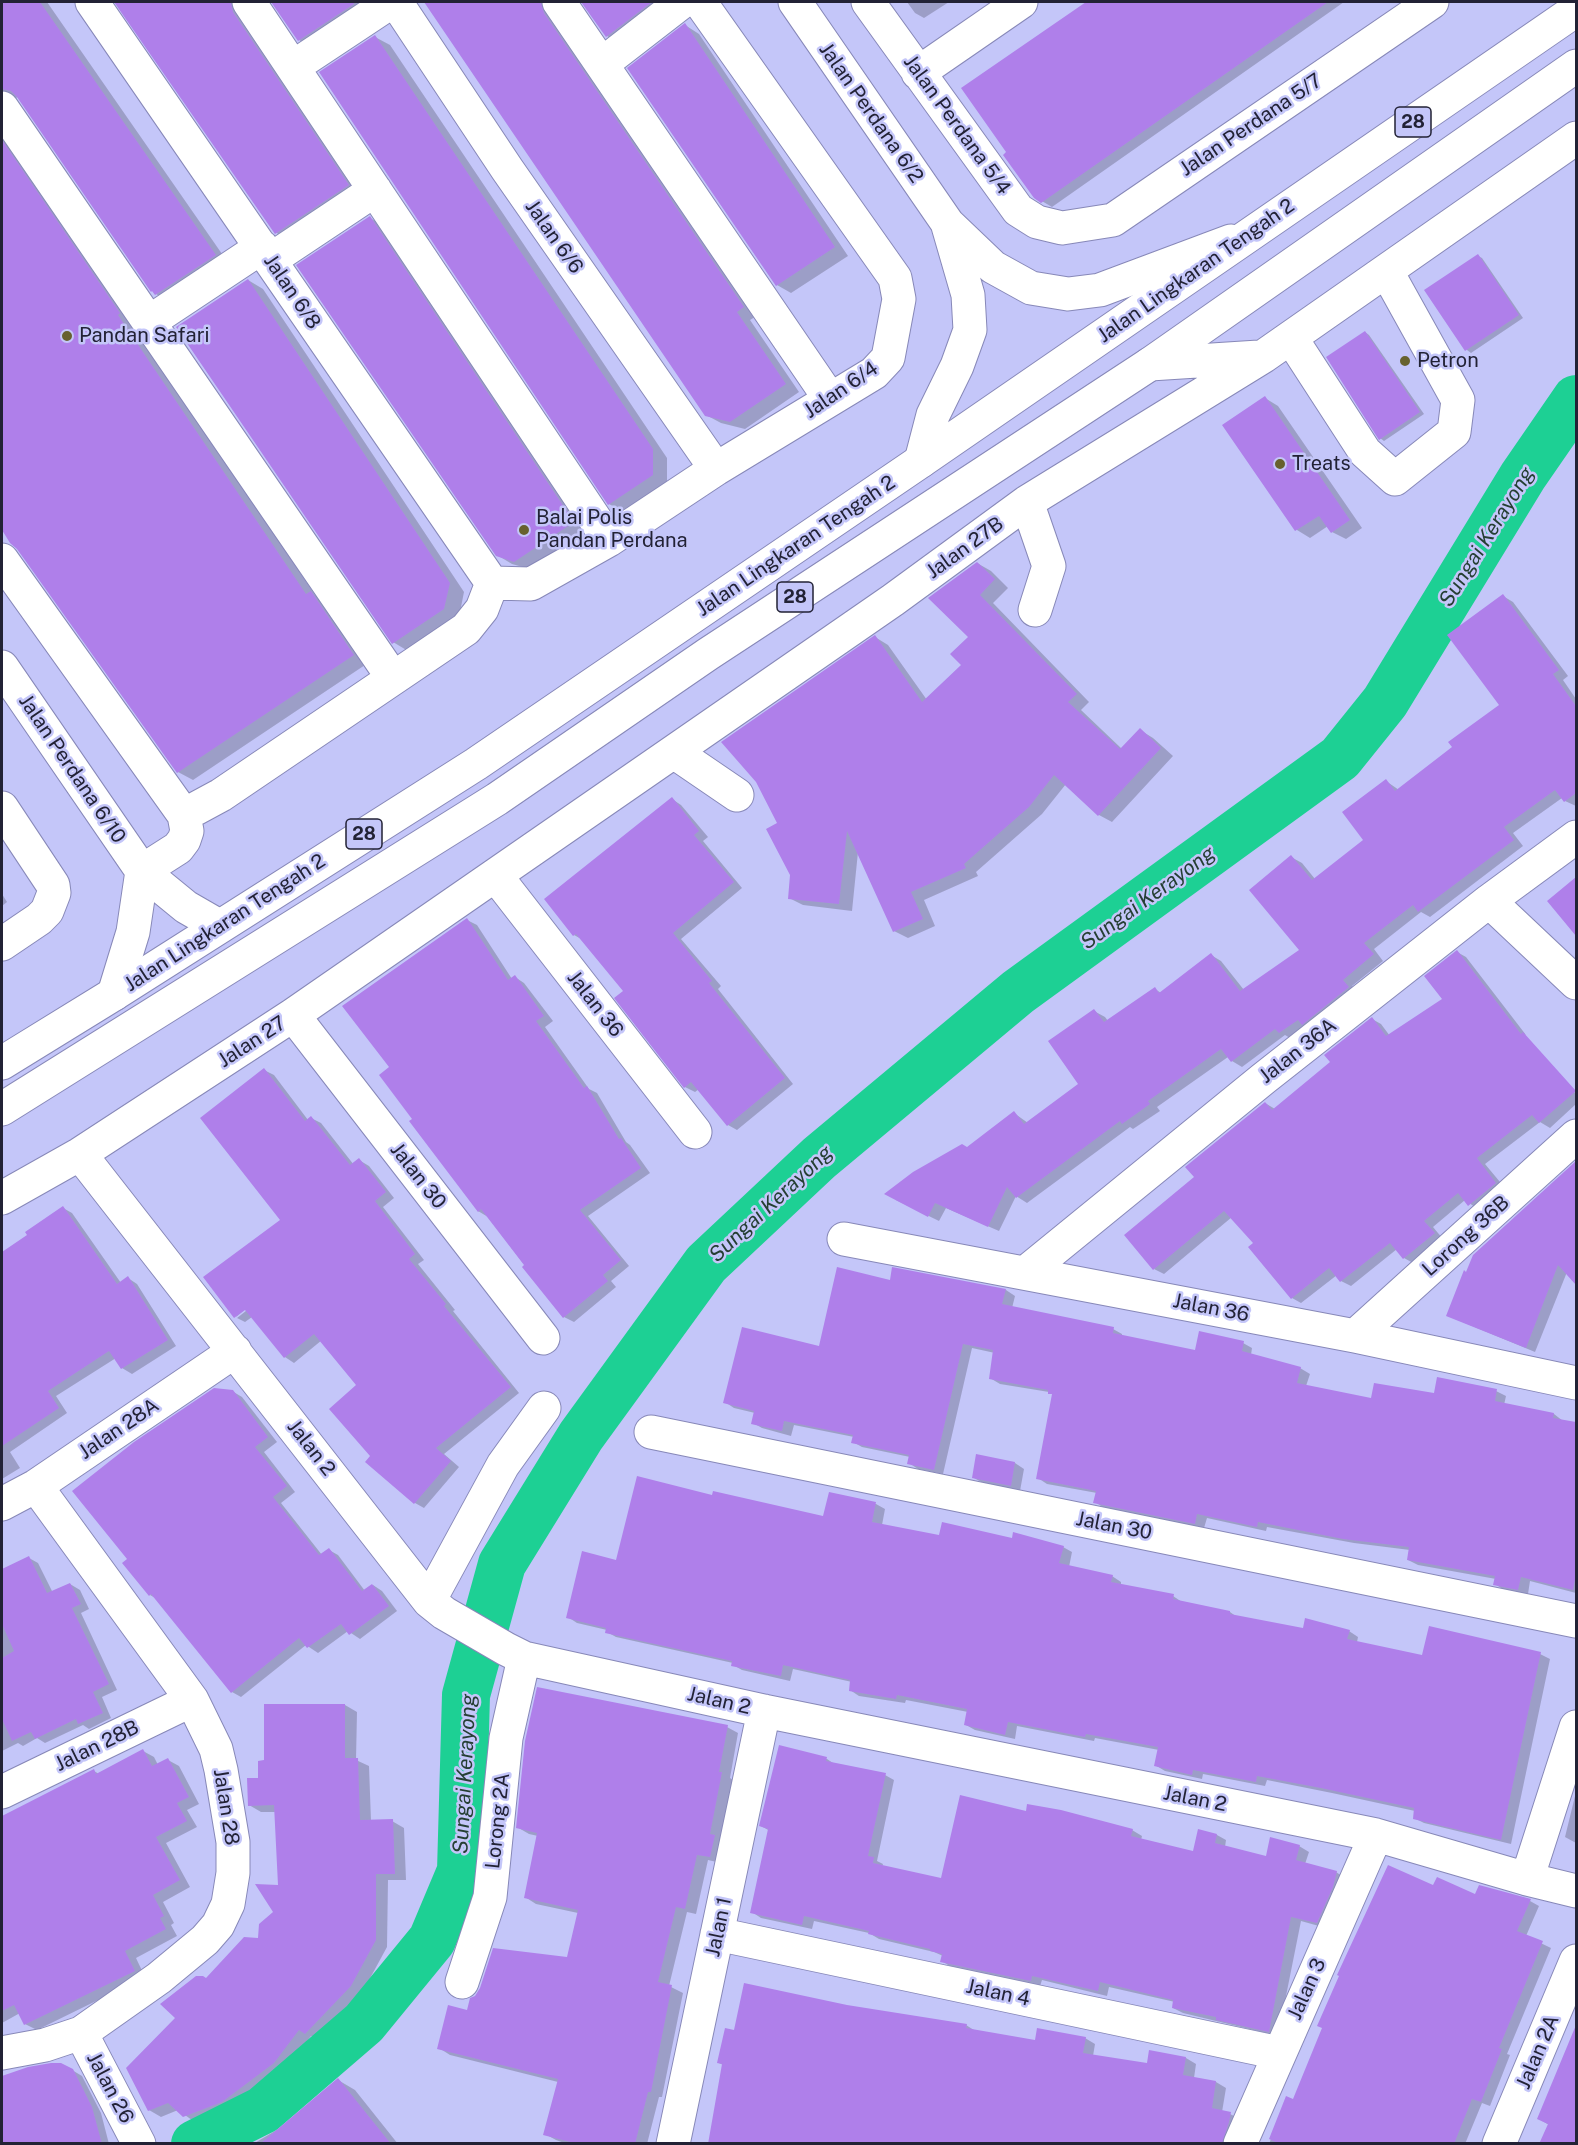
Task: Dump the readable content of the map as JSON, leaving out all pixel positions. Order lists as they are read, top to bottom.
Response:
{
  "streets": {
    "main road": [
      "Jalan Perdana 6/2",
      "28",
      "Jalan Perdana 5/4",
      "Jalan Perdana 5/7",
      "Jalan 6/6",
      "Jalan Lingkaran Tengah 2",
      "Jalan 6/8",
      "Jalan 6/4",
      "Jalan 27B",
      "Jalan Perdana 6/10",
      "Jalan 36",
      "Jalan 27",
      "Jalan 36A",
      "Jalan 30",
      "Lorong 36B",
      "Jalan 28A",
      "Jalan 2",
      "Jalan 28B",
      "Jalan 28",
      "Lorong 2A",
      "Jalan 1",
      "Jalan 3",
      "Jalan 4",
      "Jalan 2A",
      "Jalan 26"
    ]
  },
  "crossings": [
    ["Jalan Perdana 6/2", "Jalan Lingkaran Tengah 2"],
    ["Jalan Perdana 5/4", "Jalan Perdana 5/7"],
    ["Jalan 6/6", "Jalan 6/4"],
    ["Jalan Lingkaran Tengah 2", "Jalan Perdana 6/10"],
    ["Jalan 6/8", "Jalan 6/4"],
    ["Jalan 27B", "Jalan 36"],
    ["Jalan 27B", "Jalan 27"],
    ["Jalan 36", "Jalan 27"],
    ["Jalan 36", "Jalan 36A"],
    ["Jalan 36", "Lorong 36B"],
    ["Jalan 27", "Jalan 30"],
    ["Jalan 27", "Jalan 2"],
    ["Jalan 28A", "Jalan 2"],
    ["Jalan 28A", "Jalan 28"],
    ["Jalan 2", "Lorong 2A"],
    ["Jalan 2", "Jalan 1"],
    ["Jalan 2", "Jalan 3"],
    ["Jalan 28B", "Jalan 28"],
    ["Jalan 28", "Jalan 26"],
    ["Jalan 1", "Jalan 4"],
    ["Jalan 3", "Jalan 4"]
  ],
  "water": ["Sungai Kerayong"],
  "places": [
    "Pandan Safari",
    "Petron",
    "Treats",
    "Balai Polis Pandan Perdana"
  ]
}
